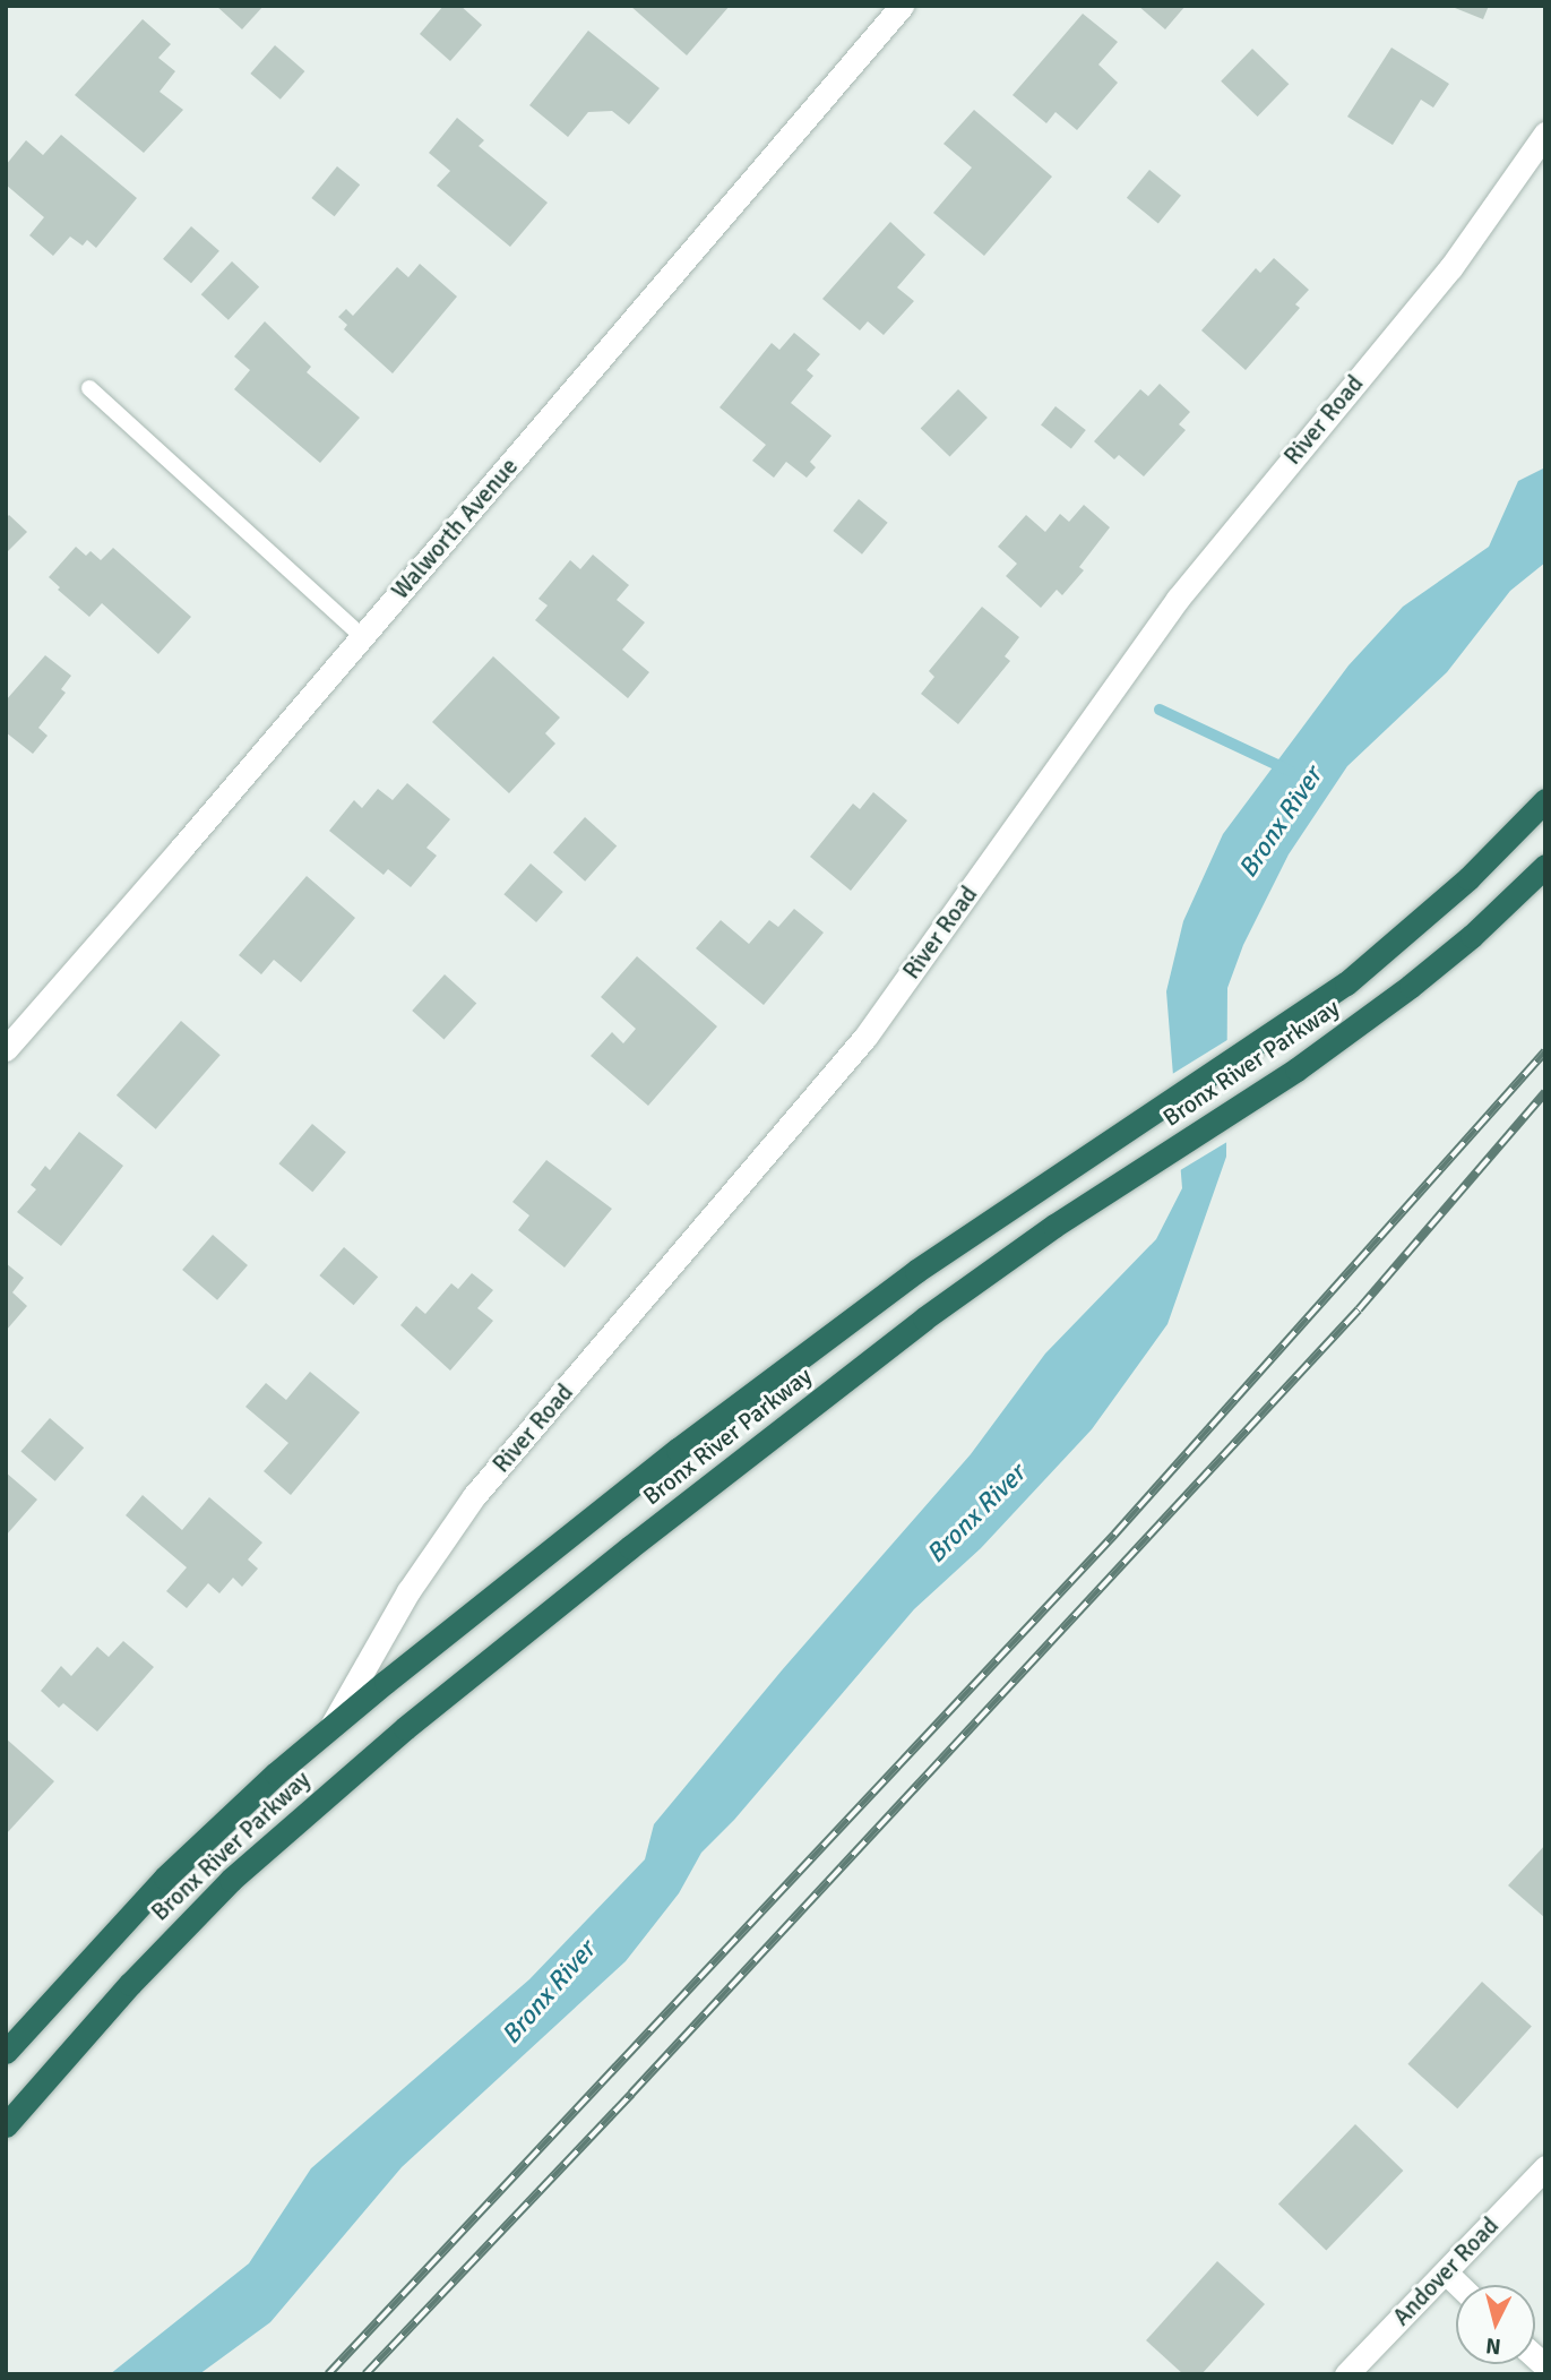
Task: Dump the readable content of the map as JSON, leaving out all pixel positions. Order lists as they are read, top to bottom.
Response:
{
  "streets": {
    "highway": ["Bronx River Parkway"],
    "street": ["River Road", "Walworth Avenue", "Andover Road"]
  },
  "crossings": [
    ["River Road", "Bronx River Parkway"]
  ],
  "water": ["Bronx River"],
  "north": "bottom"
}
